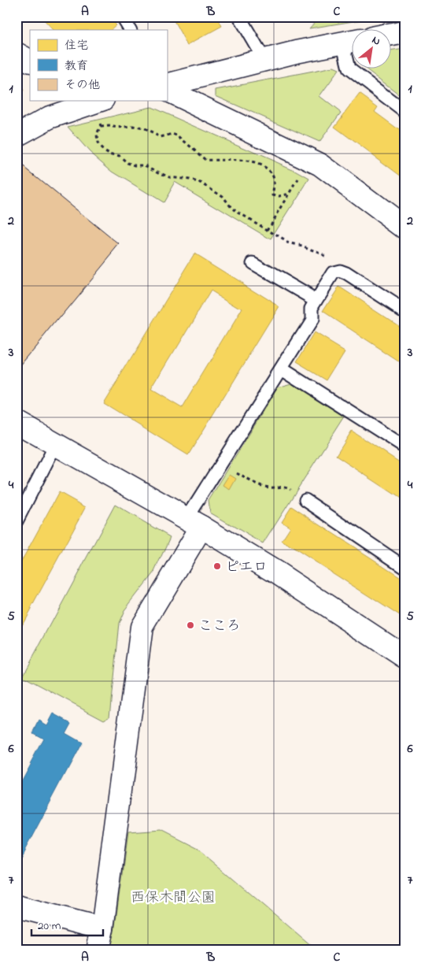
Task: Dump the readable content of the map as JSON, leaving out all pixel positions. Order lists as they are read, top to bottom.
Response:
{
  "parks": ["西保木間公園"],
  "places": ["ピエロ", "こころ"],
  "legend": ["住宅", "教育", "その他"],
  "scale_bar": "20 m",
  "north": "top right",
  "grid": {
    "columns": ["A", "B", "C"],
    "rows": [
      "1",
      "2",
      "3",
      "4",
      "5",
      "6",
      "7"
    ]
  }
}
